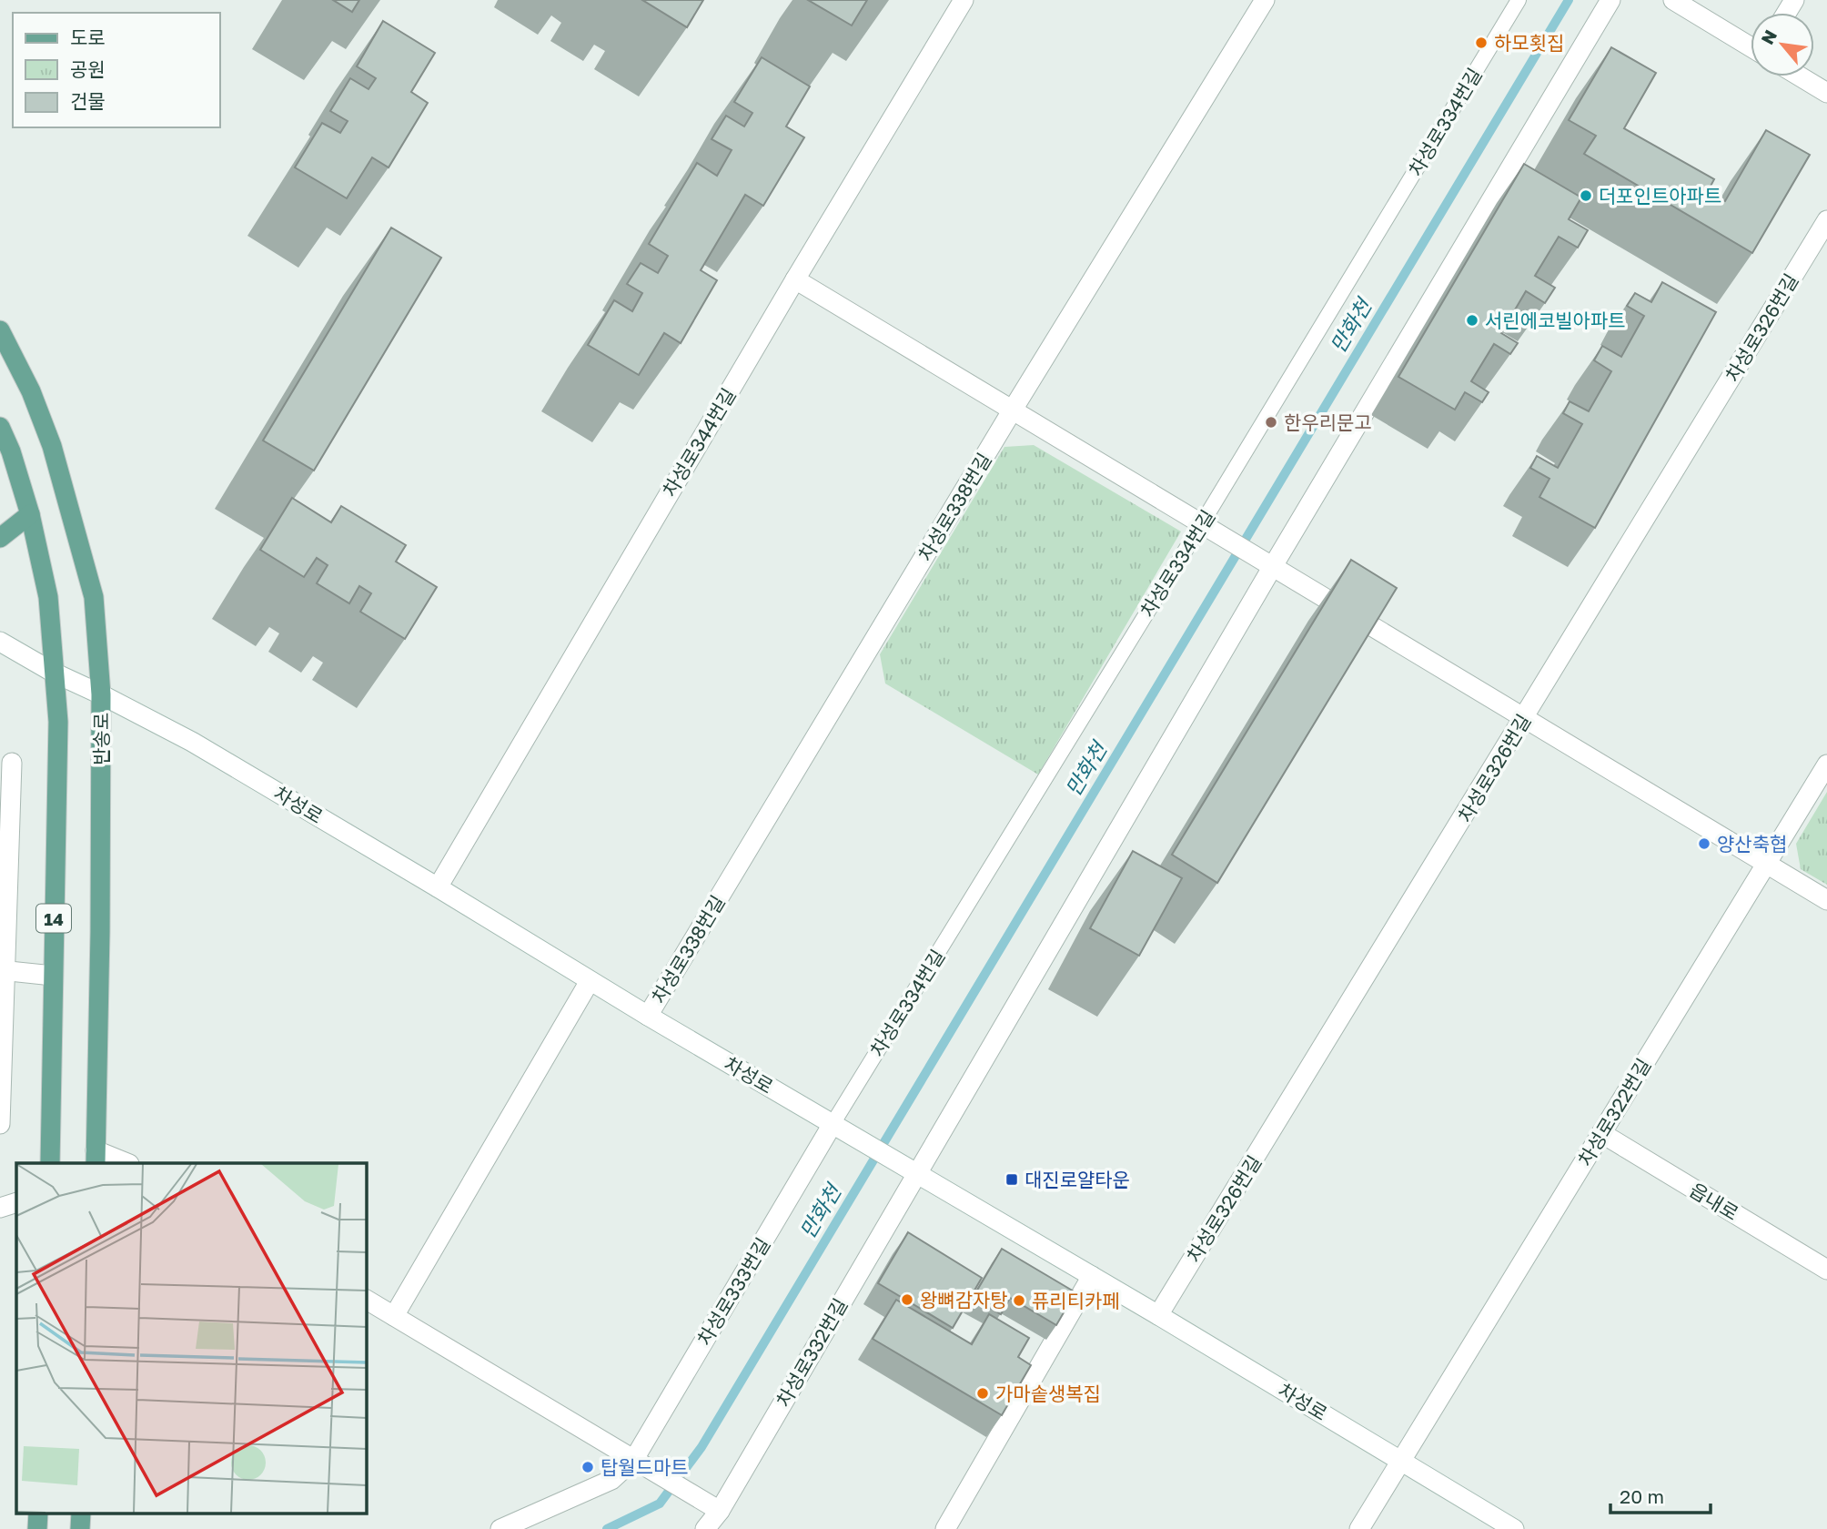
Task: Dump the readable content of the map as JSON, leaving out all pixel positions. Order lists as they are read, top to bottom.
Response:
{
  "streets": {
    "main road": ["반송로", "14"],
    "street": [
      "차성로326번길",
      "차성로344번길",
      "차성로338번길",
      "차성로",
      "차성로322번길",
      "읍내로",
      "차성로333번길",
      "차성로332번길"
    ],
    "lane": ["차성로334번길"]
  },
  "crossings": [
    ["차성로334번길", "차성로"],
    ["차성로334번길", "차성로333번길"],
    ["차성로326번길", "차성로"],
    ["차성로344번길", "차성로"],
    ["차성로338번길", "차성로"],
    ["반송로", "차성로"],
    ["차성로", "14"],
    ["차성로", "차성로322번길"],
    ["차성로", "차성로333번길"],
    ["차성로", "차성로332번길"],
    ["차성로322번길", "읍내로"]
  ],
  "water": ["만화천"],
  "places": {
    "other": [
      "하모횟집",
      "더포인트아파트",
      "서린에코빌아파트",
      "한우리문고",
      "양산축협",
      "왕뼈감자탕",
      "퓨리티카페",
      "가마솥생복집",
      "탑월드마트"
    ],
    "transit": ["대진로얄타운"]
  },
  "legend": ["도로", "공원", "건물"],
  "scale_bar": "20 m",
  "north": "top left"
}
